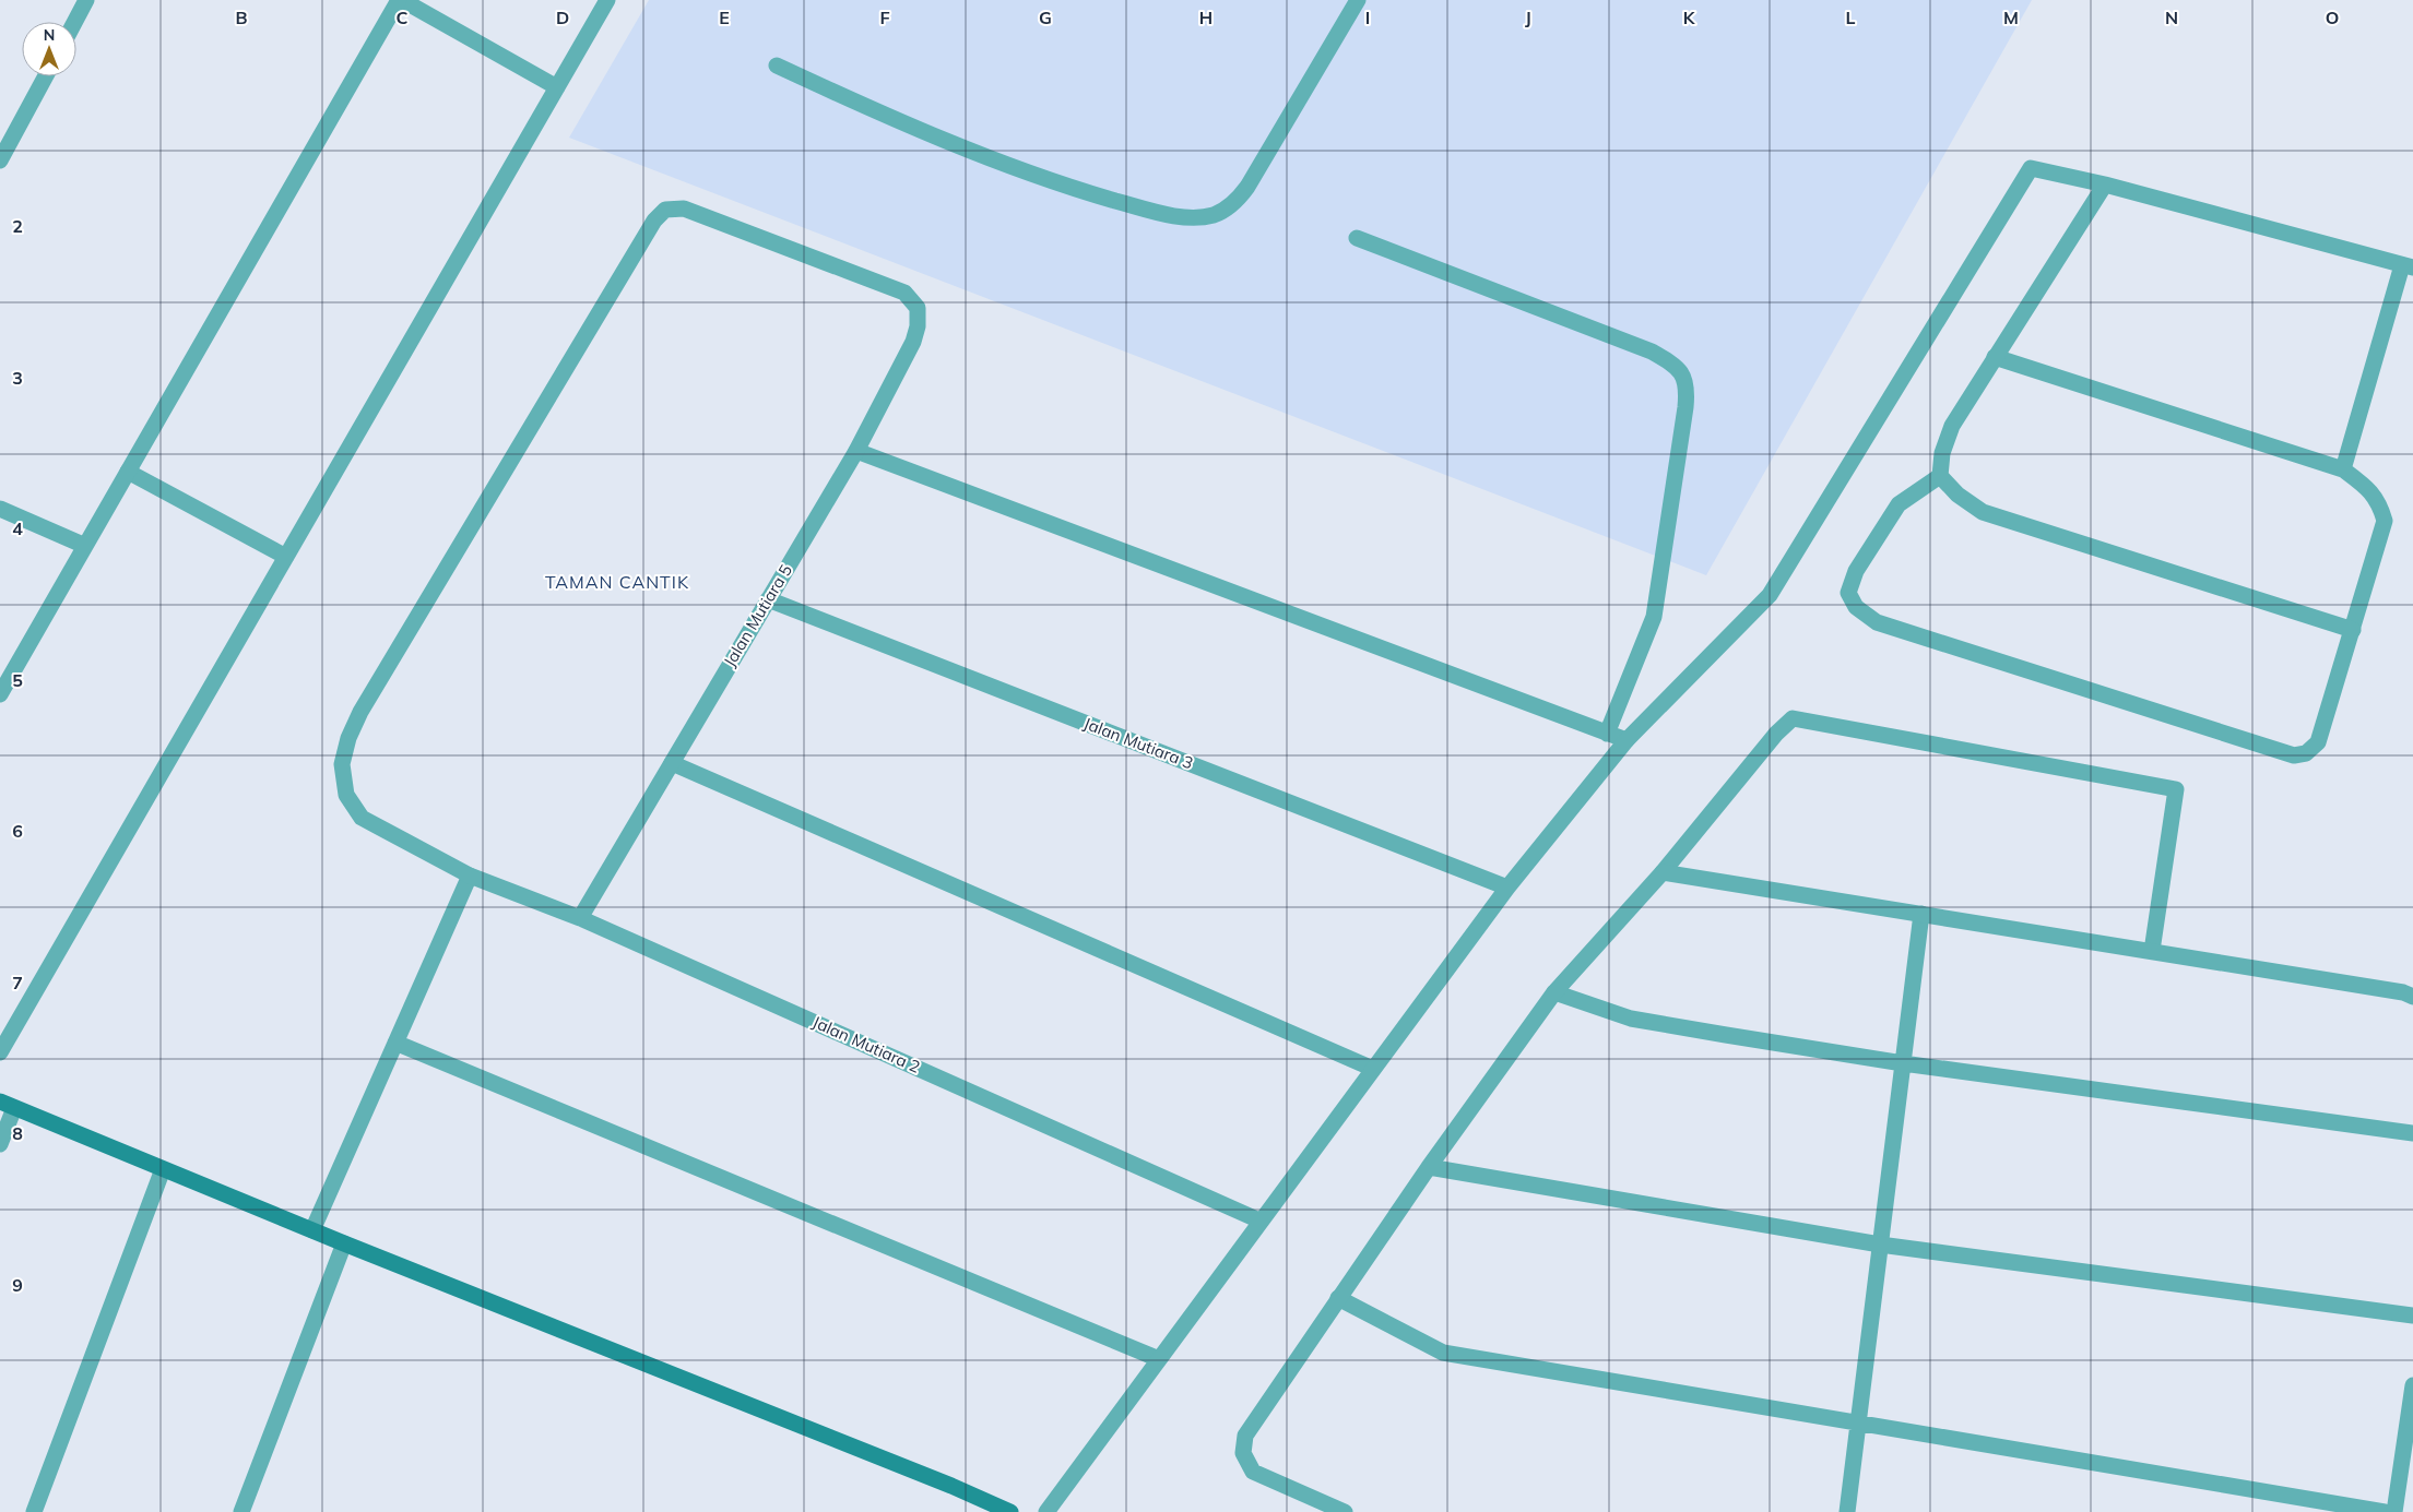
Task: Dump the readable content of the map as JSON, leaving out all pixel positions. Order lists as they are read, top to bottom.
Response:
{
  "streets": {
    "street": ["Jalan Mutiara 5", "Jalan Mutiara 3", "Jalan Mutiara 2"]
  },
  "crossings": [
    ["Jalan Mutiara 5", "Jalan Mutiara 3"],
    ["Jalan Mutiara 5", "Jalan Mutiara 2"]
  ],
  "districts": ["TAMAN CANTIK"],
  "north": "top",
  "grid": {
    "columns": [
      "B",
      "C",
      "D",
      "E",
      "F",
      "G",
      "H",
      "I",
      "J",
      "K",
      "L",
      "M",
      "N",
      "O"
    ],
    "rows": [
      "2",
      "3",
      "4",
      "5",
      "6",
      "7",
      "8",
      "9"
    ]
  }
}
